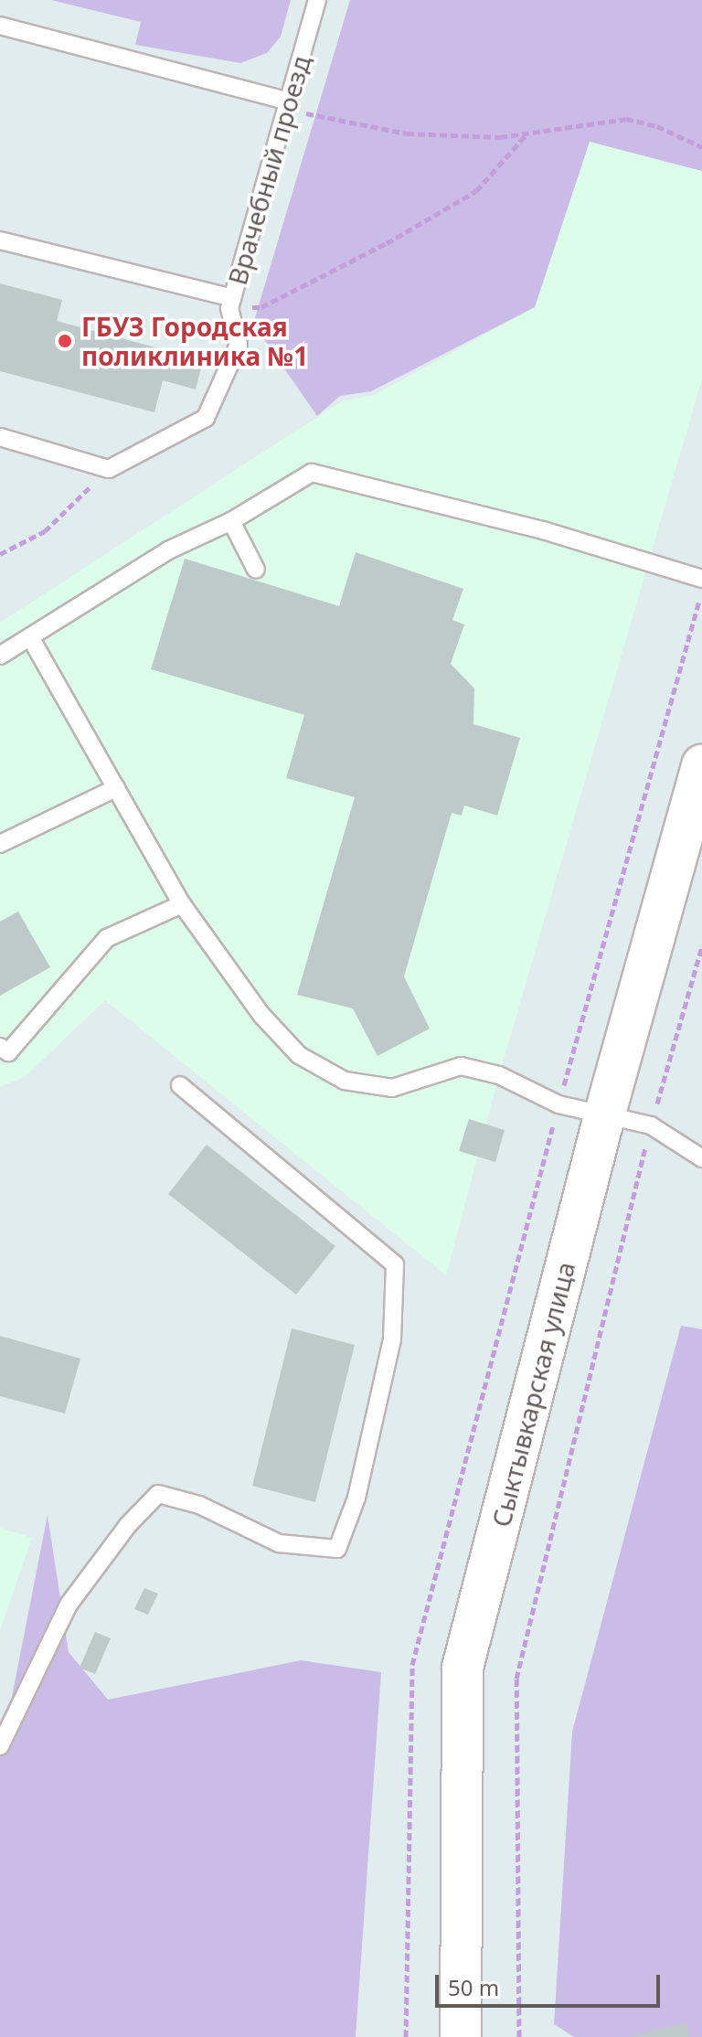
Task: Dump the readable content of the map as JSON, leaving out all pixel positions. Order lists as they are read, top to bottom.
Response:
{
  "streets": {
    "main road": ["Сыктывкарская улица"],
    "lane": ["Врачебный проезд"]
  },
  "places": ["ГБУЗ Городская поликлиника №1"],
  "scale_bar": "50 m"
}
